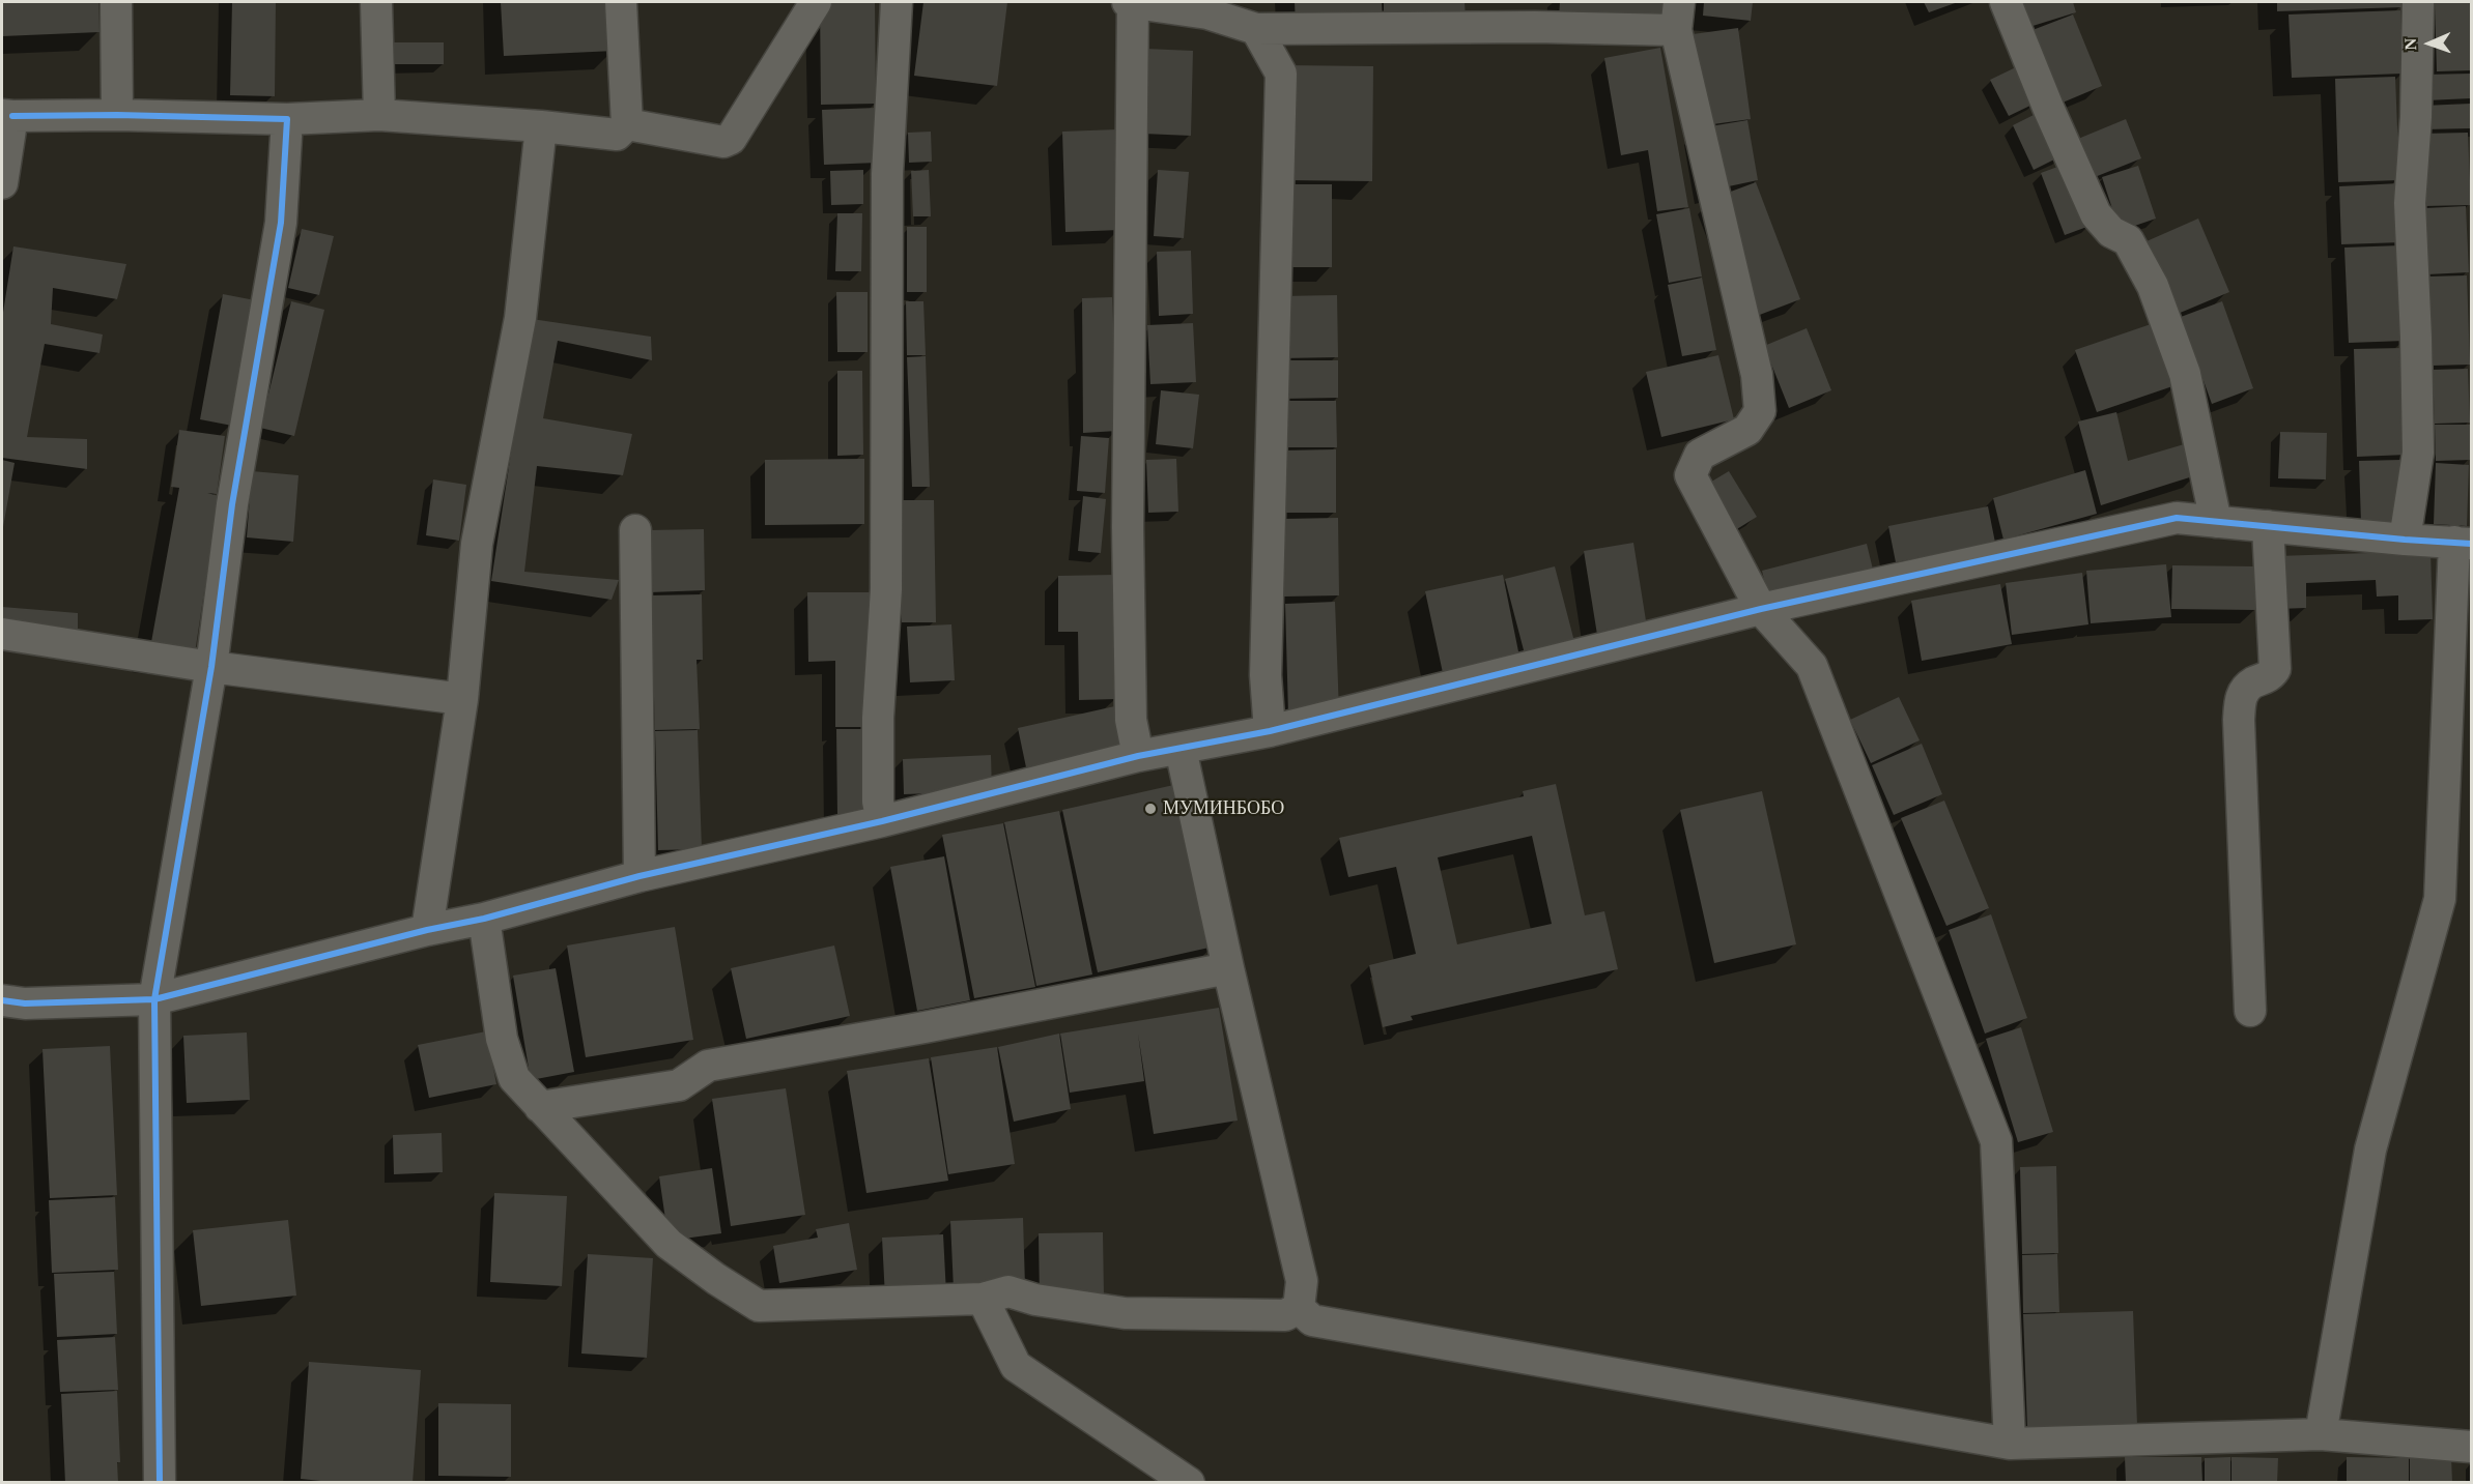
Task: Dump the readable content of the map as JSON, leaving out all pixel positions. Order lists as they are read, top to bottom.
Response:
{
  "places": ["МУМИНБОБО"],
  "north": "left"
}
